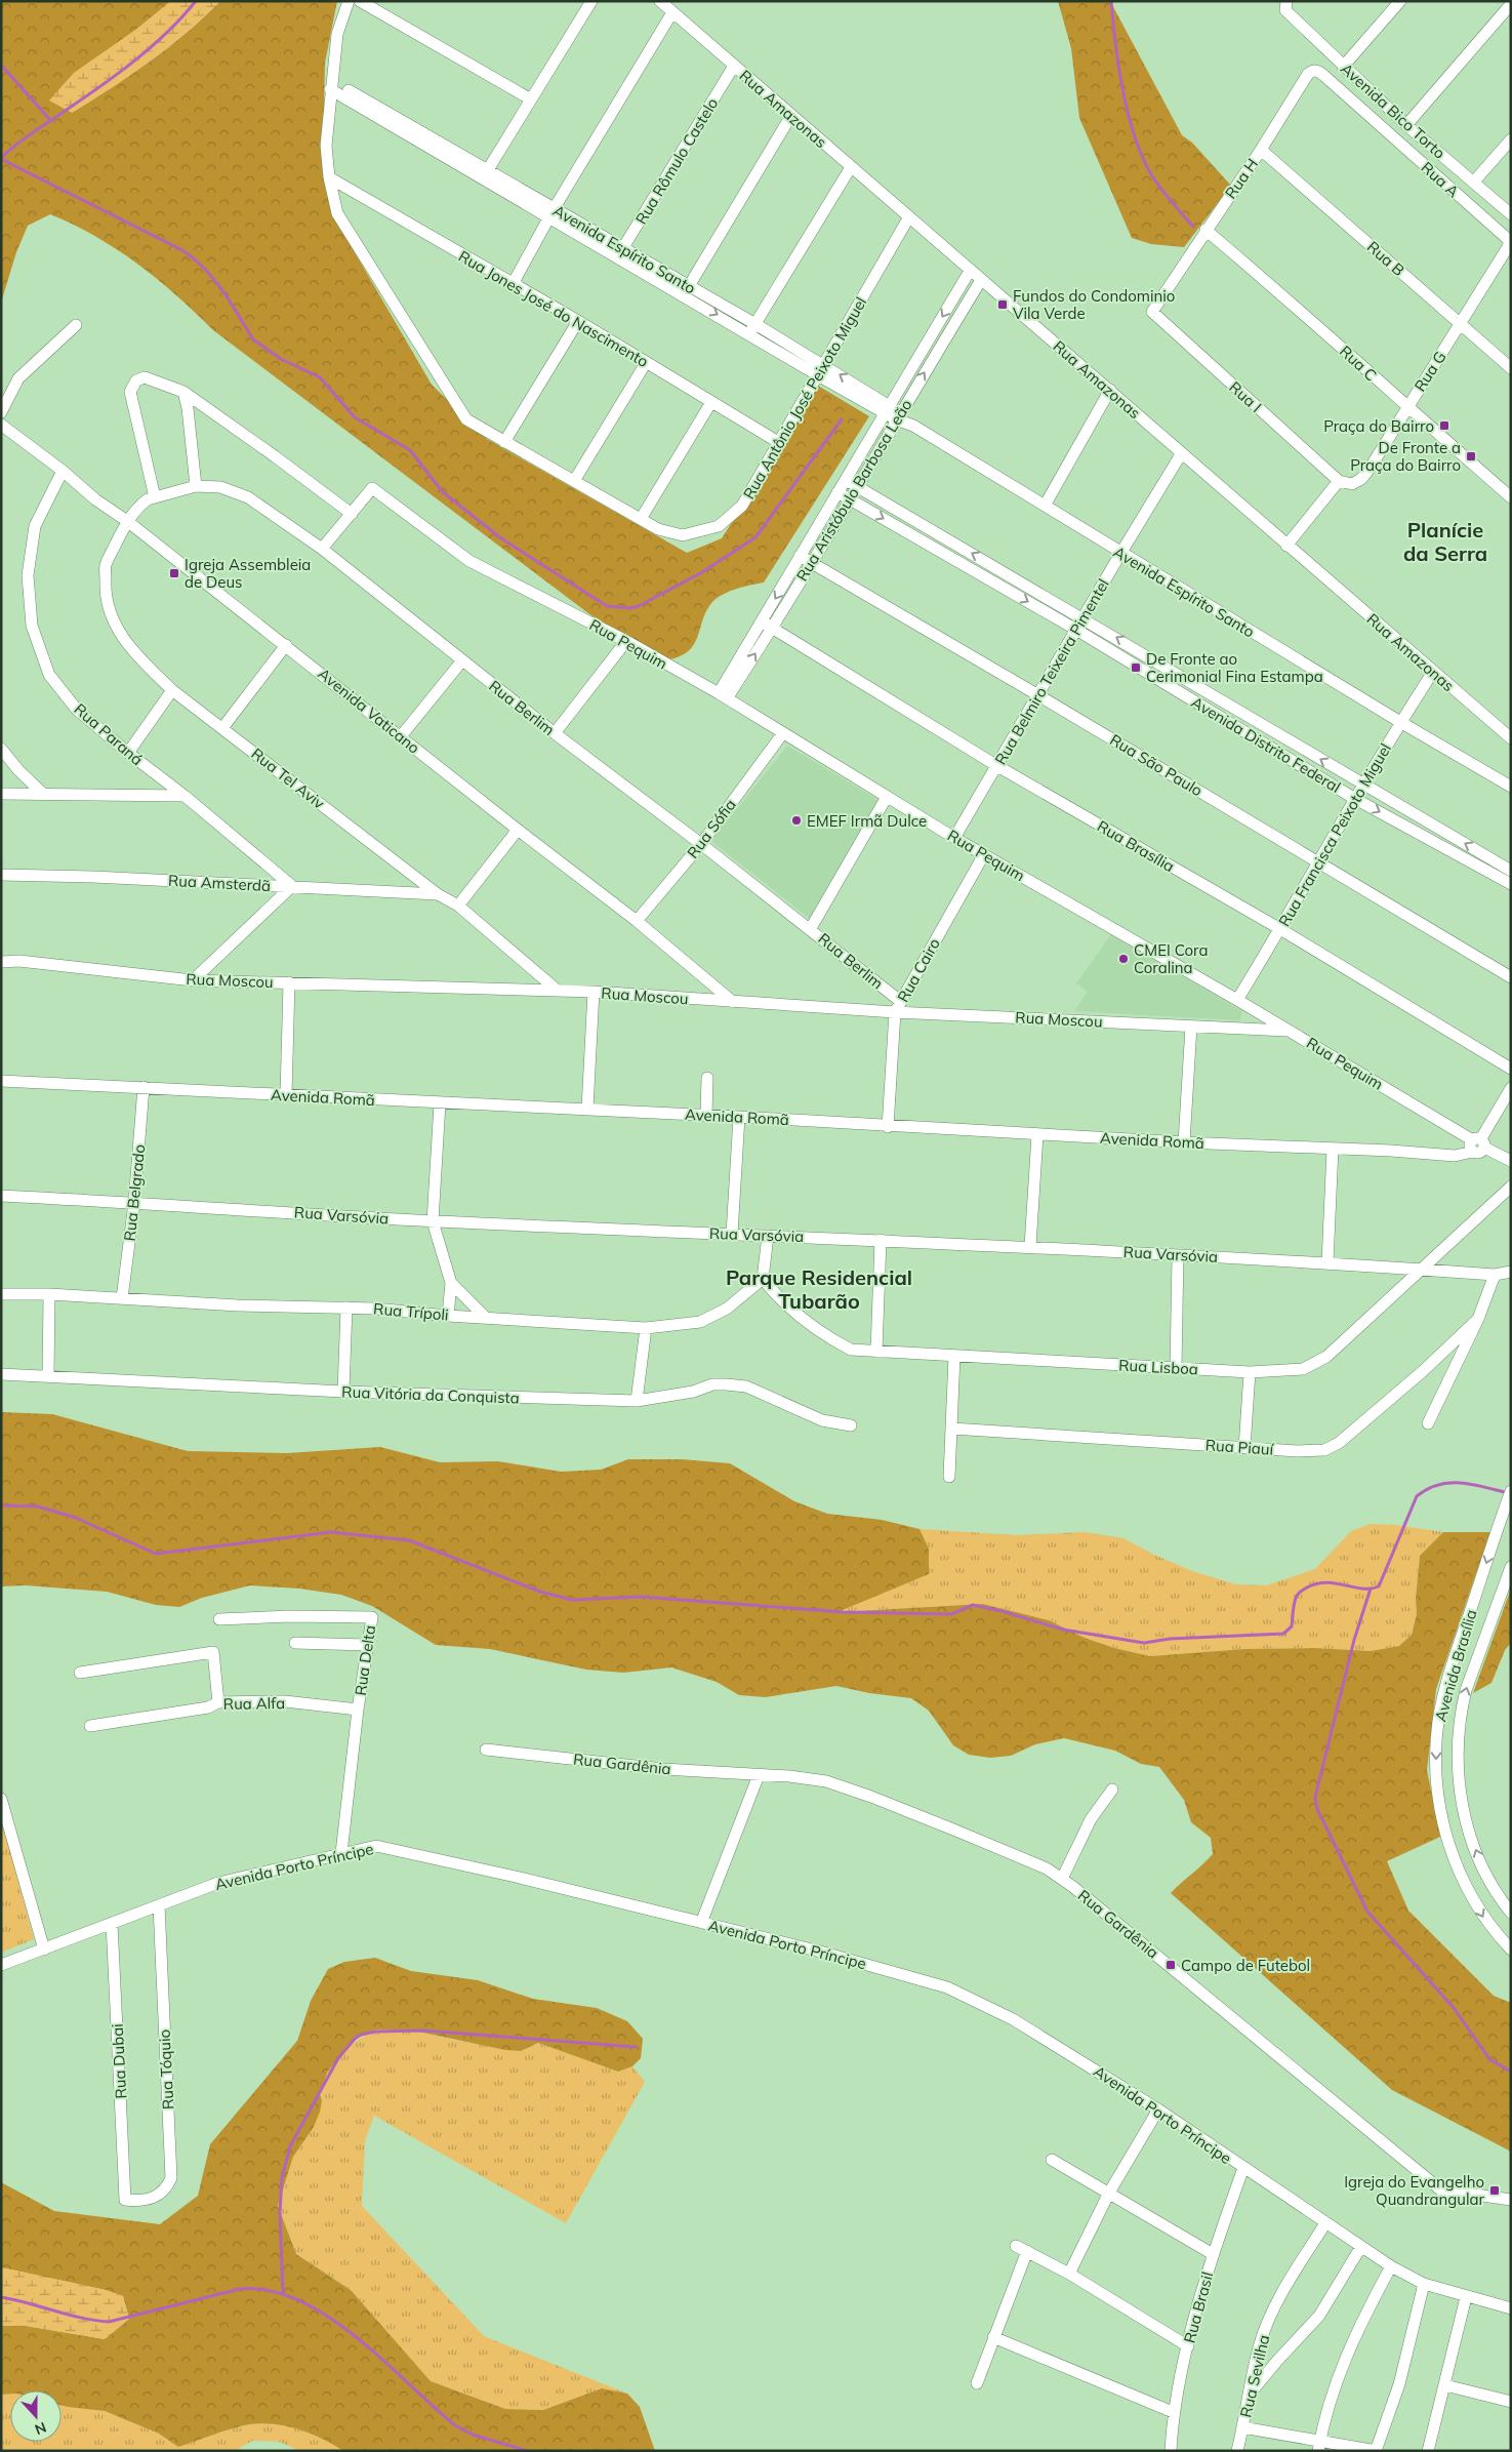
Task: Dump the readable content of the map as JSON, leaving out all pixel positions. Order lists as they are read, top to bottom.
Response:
{
  "streets": {
    "street": [
      "Rua Amazonas",
      "Avenida Bico Torto",
      "Rua Rômulo Castelo",
      "Rua H",
      "Rua A",
      "Avenida Espírito Santo",
      "Rua B",
      "Rua Jones José do Nascimento",
      "Rua C",
      "Rua G",
      "Rua I",
      "Rua Antônio José Peixoto Miguel",
      "Rua Aristóbulo Barbosa Leão",
      "Rua Pequim",
      "Rua Belmiro Teixeira Pimentel",
      "Rua Berlim",
      "Avenida Vaticano",
      "Rua Paraná",
      "Avenida Distrito Federal",
      "Rua São Paulo",
      "Rua Tel Aviv",
      "Rua Sófia",
      "Rua Francisca Peixoto Miguel",
      "Rua Brasília",
      "Rua Amsterdã",
      "Rua Cairo",
      "Rua Moscou",
      "Avenida Romã",
      "Rua Belgrado",
      "Rua Varsóvia",
      "Rua Trípoli",
      "Rua Lisboa",
      "Rua Vitória da Conquista",
      "Rua Piauí",
      "Rua Delta",
      "Avenida Brasília",
      "Rua Alfa",
      "Rua Gardênia",
      "Avenida Porto Príncipe",
      "Rua Dubai",
      "Rua Tóquio",
      "Rua Brasil",
      "Rua Sevilha"
    ]
  },
  "crossings": [
    ["Rua Amazonas", "Rua Rômulo Castelo"],
    ["Rua Amazonas", "Rua Antônio José Peixoto Miguel"],
    ["Rua Amazonas", "Rua Aristóbulo Barbosa Leão"],
    ["Rua Amazonas", "Rua Belmiro Teixeira Pimentel"],
    ["Rua Amazonas", "Rua Francisca Peixoto Miguel"],
    ["Rua Rômulo Castelo", "Avenida Espírito Santo"],
    ["Rua H", "Rua A"],
    ["Rua H", "Rua B"],
    ["Rua H", "Rua C"],
    ["Rua H", "Rua I"],
    ["Rua A", "Rua G"],
    ["Avenida Espírito Santo", "Rua Antônio José Peixoto Miguel"],
    ["Avenida Espírito Santo", "Rua Aristóbulo Barbosa Leão"],
    ["Avenida Espírito Santo", "Rua Belmiro Teixeira Pimentel"],
    ["Avenida Espírito Santo", "Rua Francisca Peixoto Miguel"],
    ["Rua B", "Rua G"],
    ["Rua Jones José do Nascimento", "Rua Antônio José Peixoto Miguel"],
    ["Rua C", "Rua G"],
    ["Rua G", "Rua I"],
    ["Rua Aristóbulo Barbosa Leão", "Rua Pequim"],
    ["Rua Aristóbulo Barbosa Leão", "Avenida Distrito Federal"],
    ["Rua Aristóbulo Barbosa Leão", "Rua São Paulo"],
    ["Rua Aristóbulo Barbosa Leão", "Rua Brasília"],
    ["Rua Pequim", "Rua Belmiro Teixeira Pimentel"],
    ["Rua Pequim", "Rua Sófia"],
    ["Rua Pequim", "Rua Francisca Peixoto Miguel"],
    ["Rua Pequim", "Rua Cairo"],
    ["Rua Pequim", "Rua Moscou"],
    ["Rua Pequim", "Avenida Romã"],
    ["Rua Belmiro Teixeira Pimentel", "Avenida Distrito Federal"],
    ["Rua Belmiro Teixeira Pimentel", "Rua São Paulo"],
    ["Rua Belmiro Teixeira Pimentel", "Rua Brasília"],
    ["Rua Berlim", "Avenida Vaticano"],
    ["Rua Berlim", "Rua Tel Aviv"],
    ["Rua Berlim", "Rua Sófia"],
    ["Rua Berlim", "Rua Cairo"],
    ["Rua Berlim", "Rua Moscou"],
    ["Avenida Vaticano", "Rua Paraná"],
    ["Avenida Vaticano", "Rua Tel Aviv"],
    ["Avenida Vaticano", "Rua Sófia"],
    ["Avenida Vaticano", "Rua Moscou"],
    ["Rua Paraná", "Rua Amsterdã"],
    ["Avenida Distrito Federal", "Rua Francisca Peixoto Miguel"],
    ["Rua São Paulo", "Rua Francisca Peixoto Miguel"],
    ["Rua Tel Aviv", "Rua Amsterdã"],
    ["Rua Tel Aviv", "Rua Moscou"],
    ["Rua Francisca Peixoto Miguel", "Rua Brasília"],
    ["Rua Cairo", "Rua Moscou"],
    ["Rua Cairo", "Avenida Romã"],
    ["Avenida Romã", "Rua Belgrado"],
    ["Rua Belgrado", "Rua Varsóvia"],
    ["Rua Belgrado", "Rua Trípoli"],
    ["Rua Varsóvia", "Rua Lisboa"],
    ["Rua Trípoli", "Rua Lisboa"],
    ["Rua Delta", "Rua Alfa"],
    ["Rua Delta", "Avenida Porto Príncipe"],
    ["Avenida Porto Príncipe", "Rua Dubai"],
    ["Avenida Porto Príncipe", "Rua Tóquio"],
    ["Avenida Porto Príncipe", "Rua Brasil"],
    ["Avenida Porto Príncipe", "Rua Sevilha"],
    ["Rua Dubai", "Rua Tóquio"]
  ],
  "districts": ["Planície da Serra", "Parque Residencial Tubarão"],
  "places": {
    "transit": [
      "Fundos do Condominio Vila Verde",
      "Praça do Bairro",
      "De Fronte a Praça do Bairro",
      "Igreja Assembleia de Deus",
      "De Fronte ao Cerimonial Fina Estampa",
      "Campo de Futebol",
      "Igreja do Evangelho Quandrangular"
    ],
    "other": ["EMEF Irmã Dulce", "CMEI Cora Coralina"]
  },
  "north": "bottom"
}
